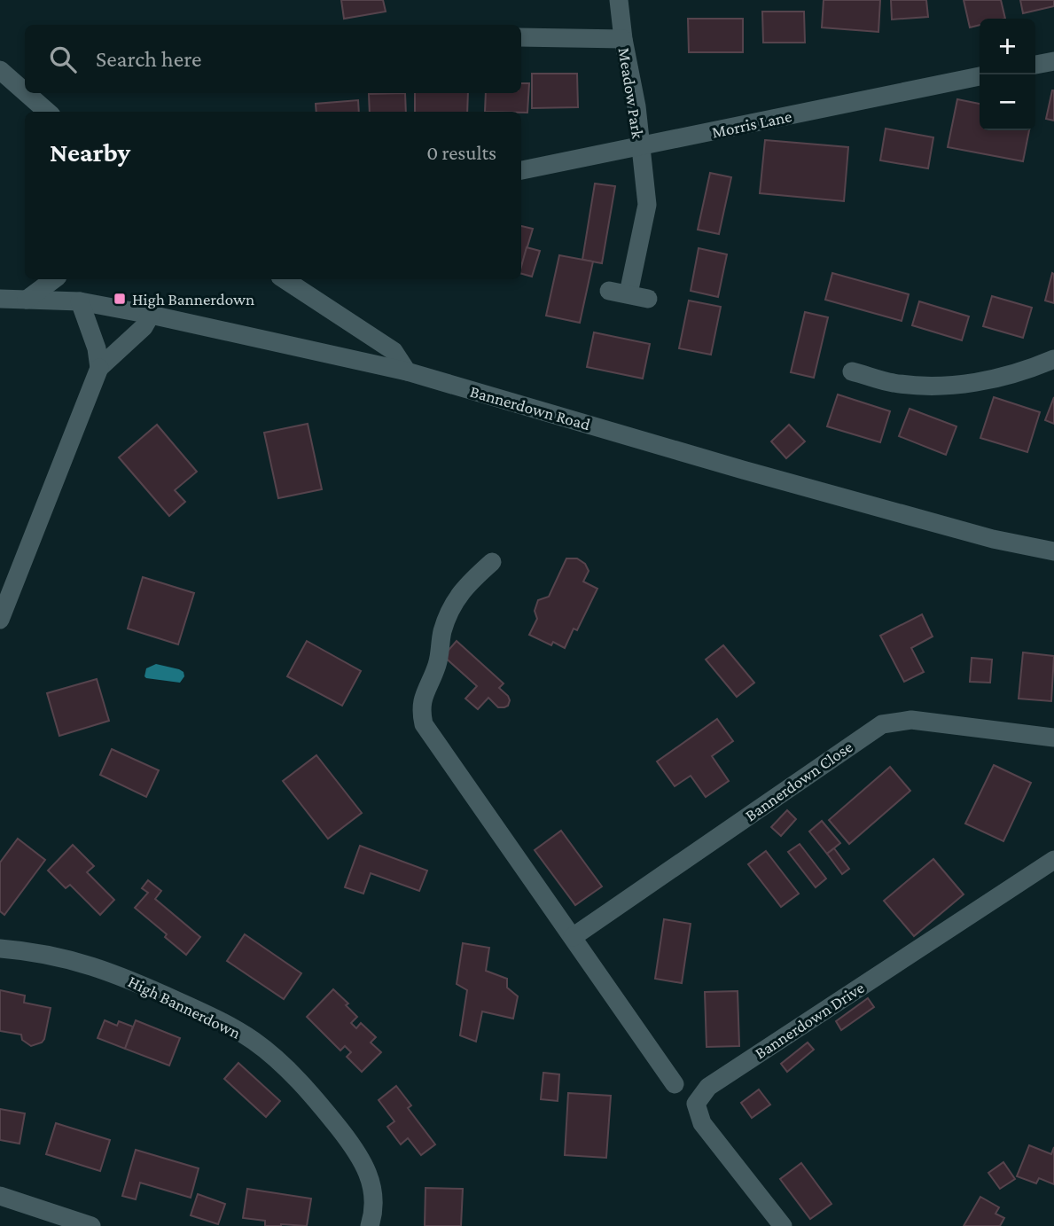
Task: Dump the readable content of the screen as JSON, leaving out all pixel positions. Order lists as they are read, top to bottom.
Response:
{
  "streets": {
    "street": [
      "Meadow Park",
      "Morris Lane",
      "Bannerdown Road",
      "Bannerdown Close",
      "High Bannerdown",
      "Bannerdown Drive"
    ]
  },
  "crossings": [
    ["Meadow Park", "Morris Lane"]
  ],
  "places": {
    "transit": ["High Bannerdown"]
  },
  "page": {
    "map_buttons": ["+", "−"],
    "search": "Search here",
    "heading": ["Nearby", "0 results"]
  }
}
